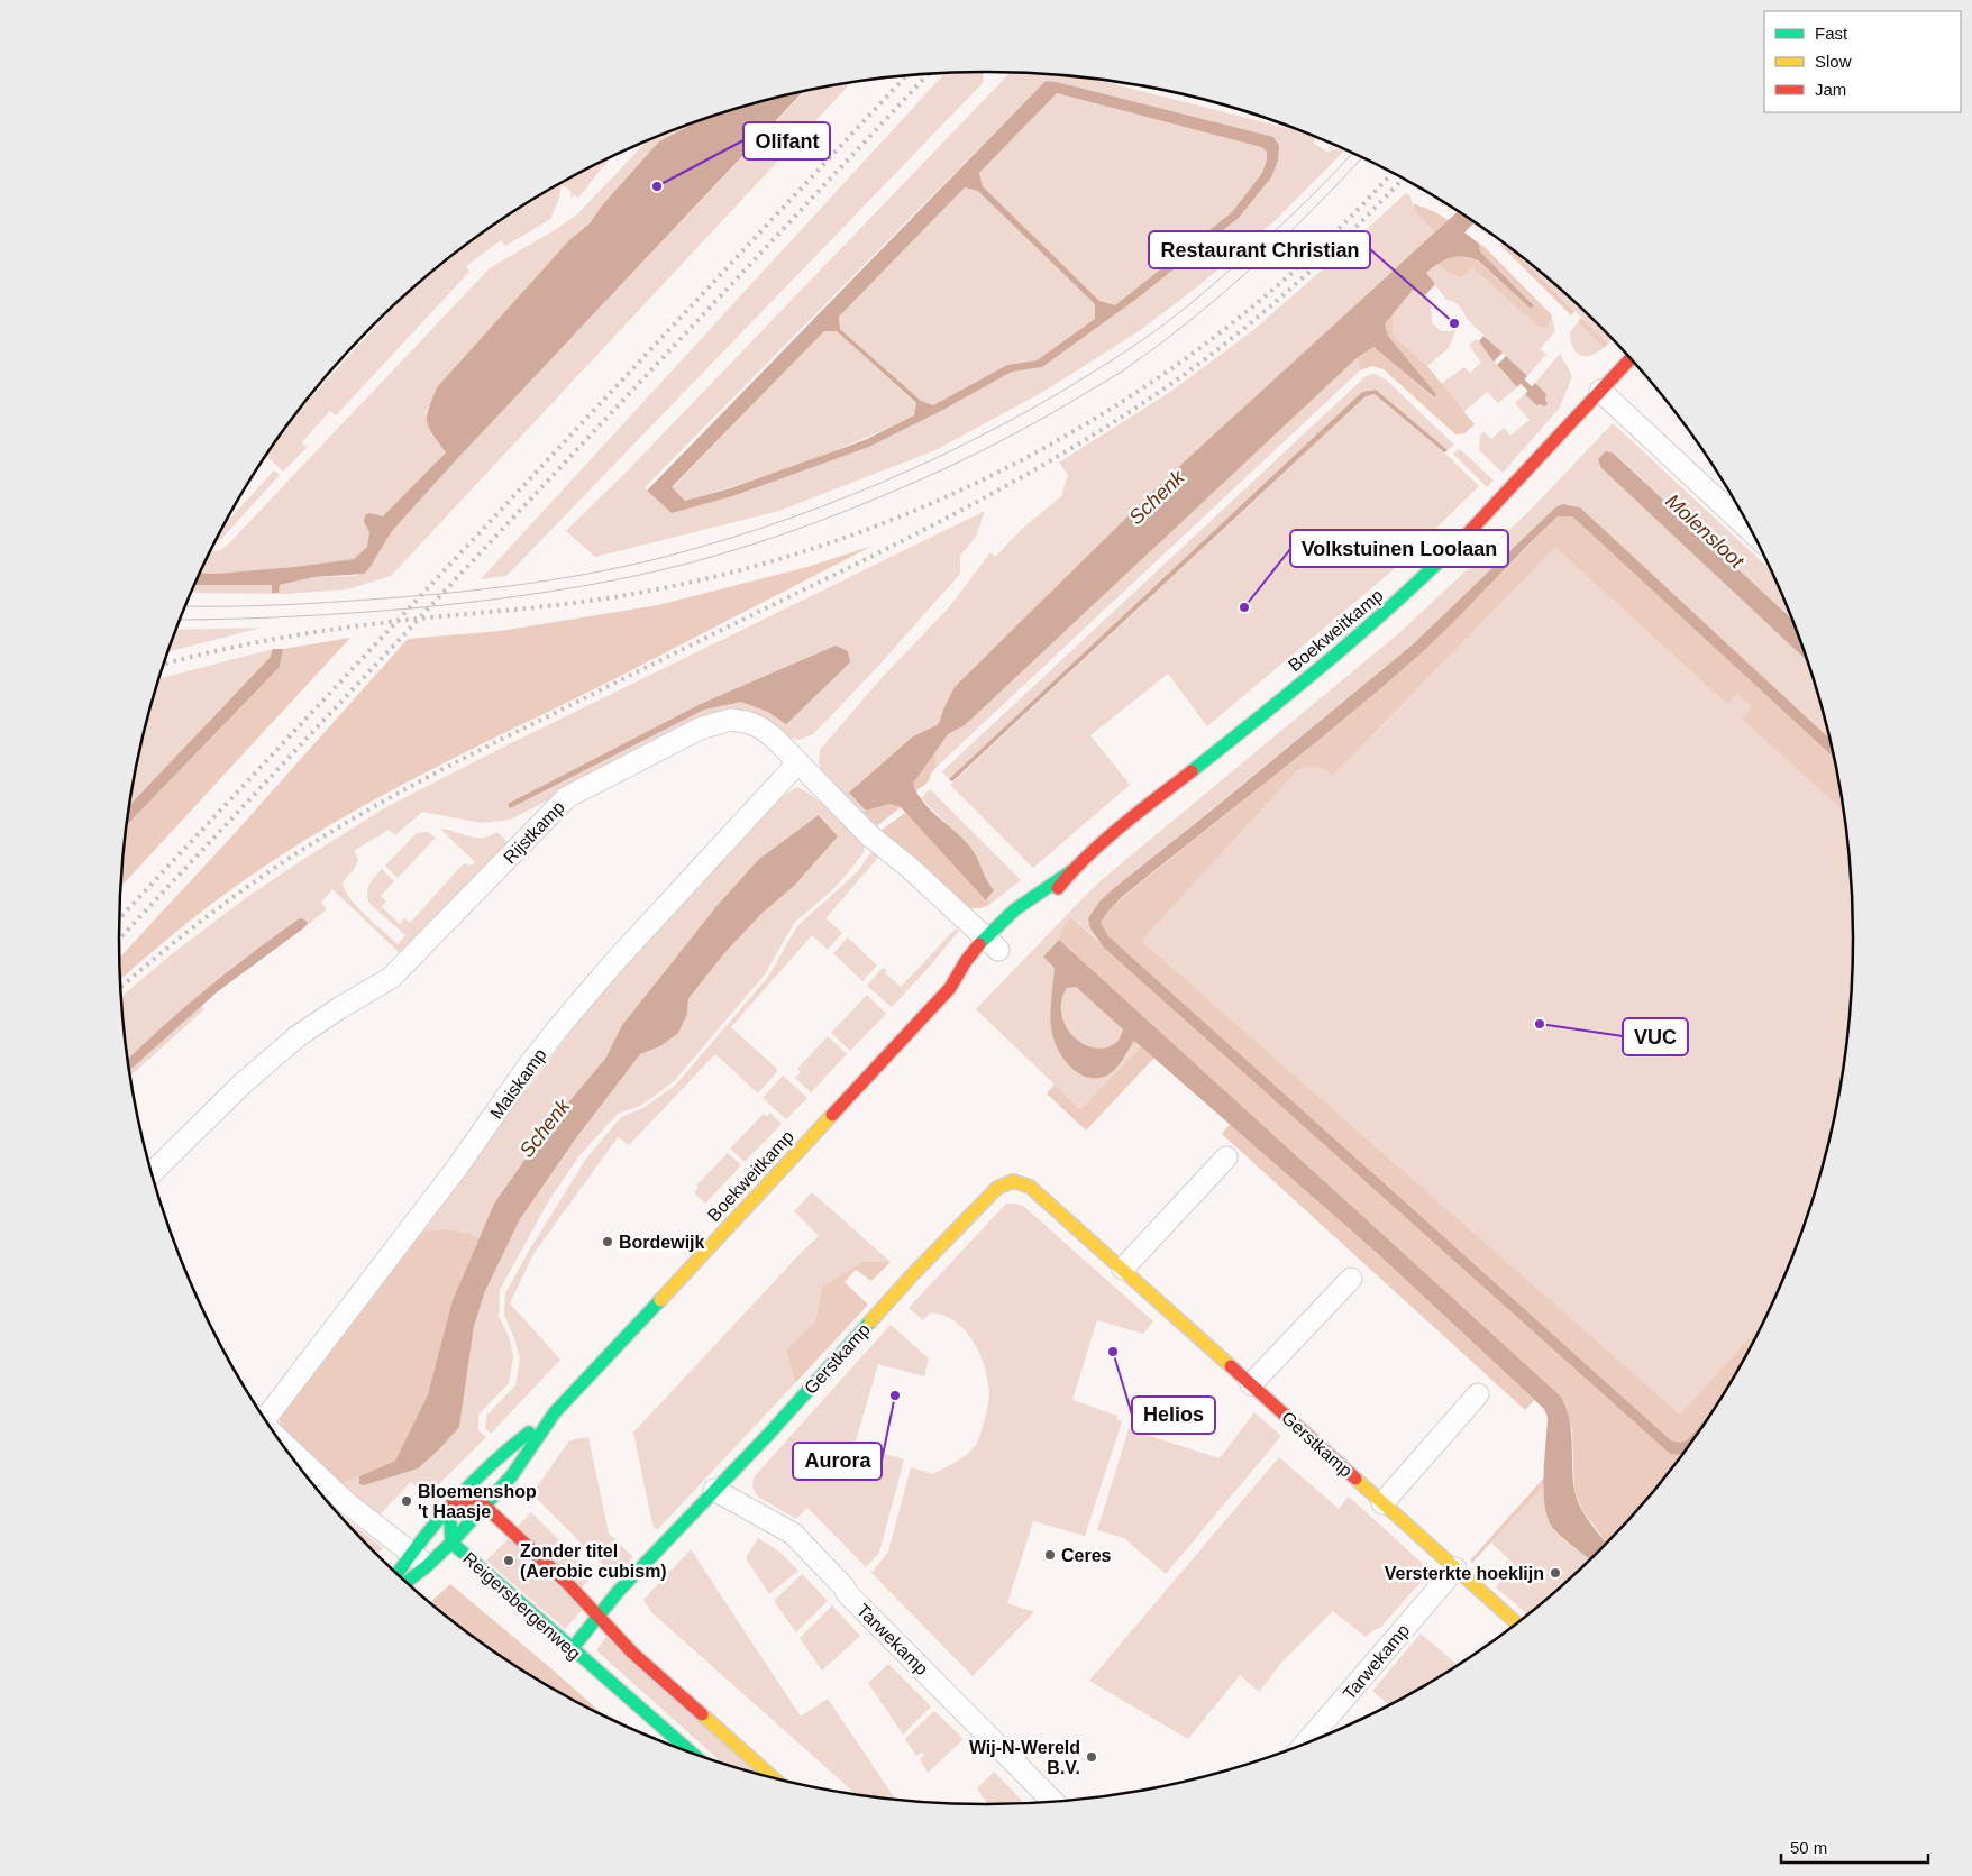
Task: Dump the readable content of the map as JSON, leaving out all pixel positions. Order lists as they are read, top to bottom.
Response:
{
  "streets": {
    "street": [
      "Boekweitkamp",
      "Rijstkamp",
      "Maiskamp",
      "Gerstkamp",
      "Reigersbergenweg",
      "Tarwekamp"
    ]
  },
  "crossings": [
    ["Boekweitkamp", "Rijstkamp"],
    ["Boekweitkamp", "Reigersbergenweg"],
    ["Rijstkamp", "Maiskamp"],
    ["Gerstkamp", "Reigersbergenweg"],
    ["Gerstkamp", "Tarwekamp"]
  ],
  "water": ["Schenk", "Molensloot"],
  "places": [
    "Olifant",
    "Restaurant Christian",
    "Volkstuinen Loolaan",
    "VUC",
    "Bordewijk",
    "Helios",
    "Aurora",
    "Bloemenshop 't Haasje",
    "Ceres",
    "Zonder titel (Aerobic cubism)",
    "Versterkte hoeklijn",
    "Wij-N-Wereld B.V."
  ],
  "legend": ["Fast", "Slow", "Jam"],
  "scale_bar": "50 m"
}
